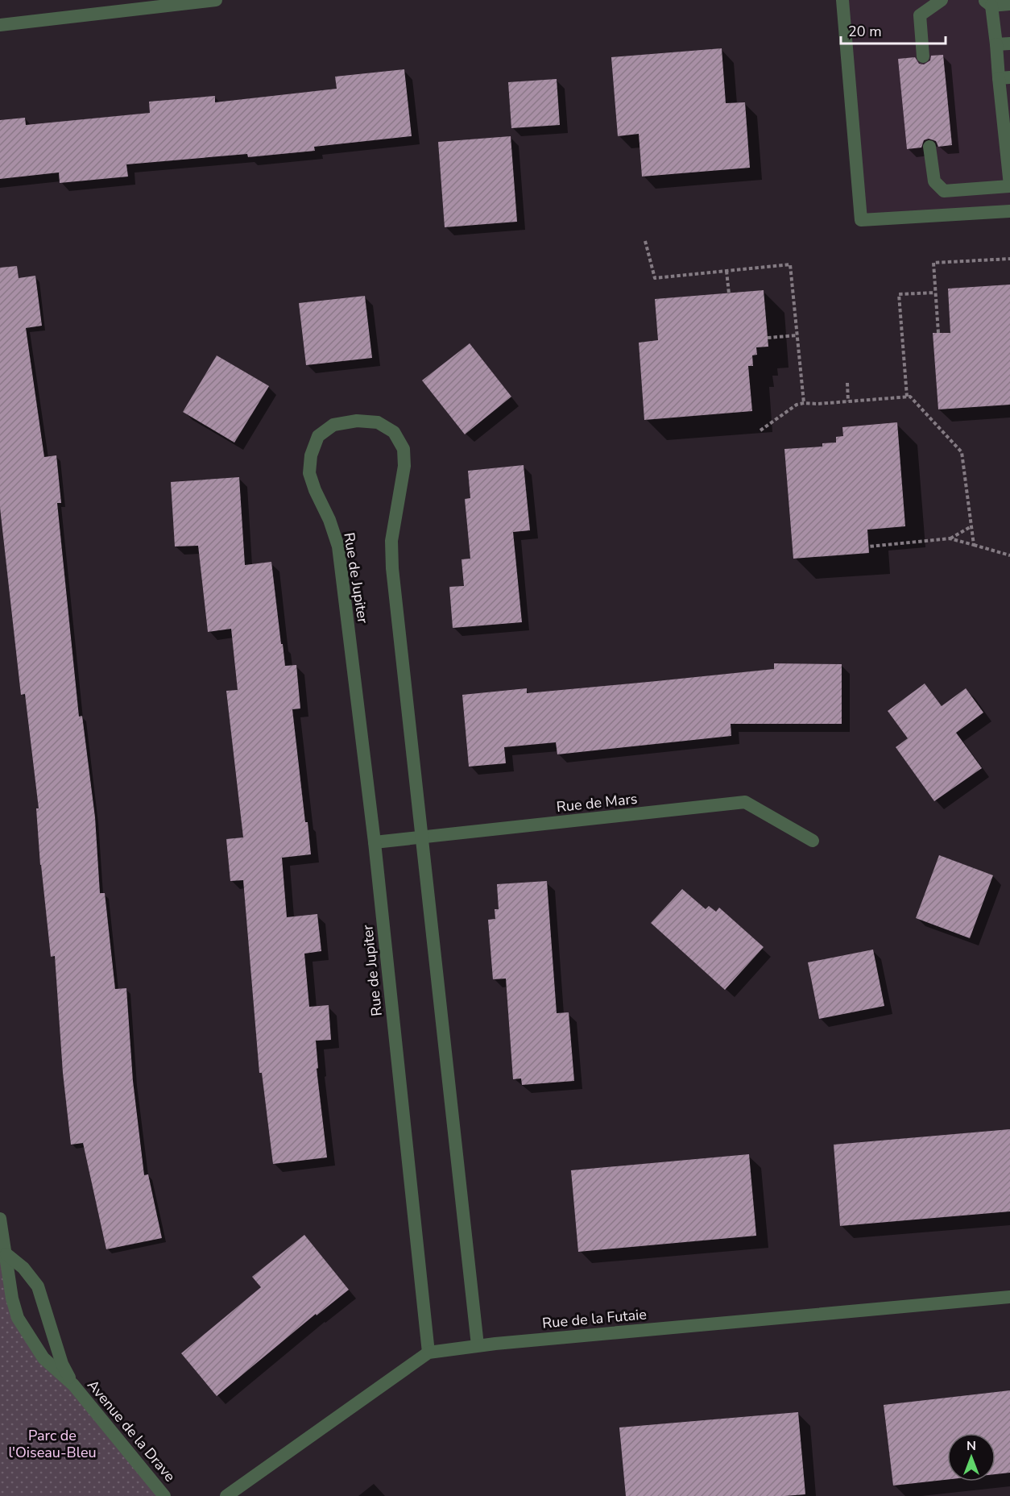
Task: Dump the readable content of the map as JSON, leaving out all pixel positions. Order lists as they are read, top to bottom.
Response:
{
  "streets": {
    "street": [
      "Rue de Jupiter",
      "Rue de Mars",
      "Rue de la Futaie",
      "Avenue de la Drave"
    ]
  },
  "crossings": [
    ["Rue de Jupiter", "Rue de Mars"],
    ["Rue de Jupiter", "Rue de la Futaie"]
  ],
  "parks": ["Parc de l'Oiseau-Bleu"],
  "scale_bar": "20 m",
  "north": "top"
}
